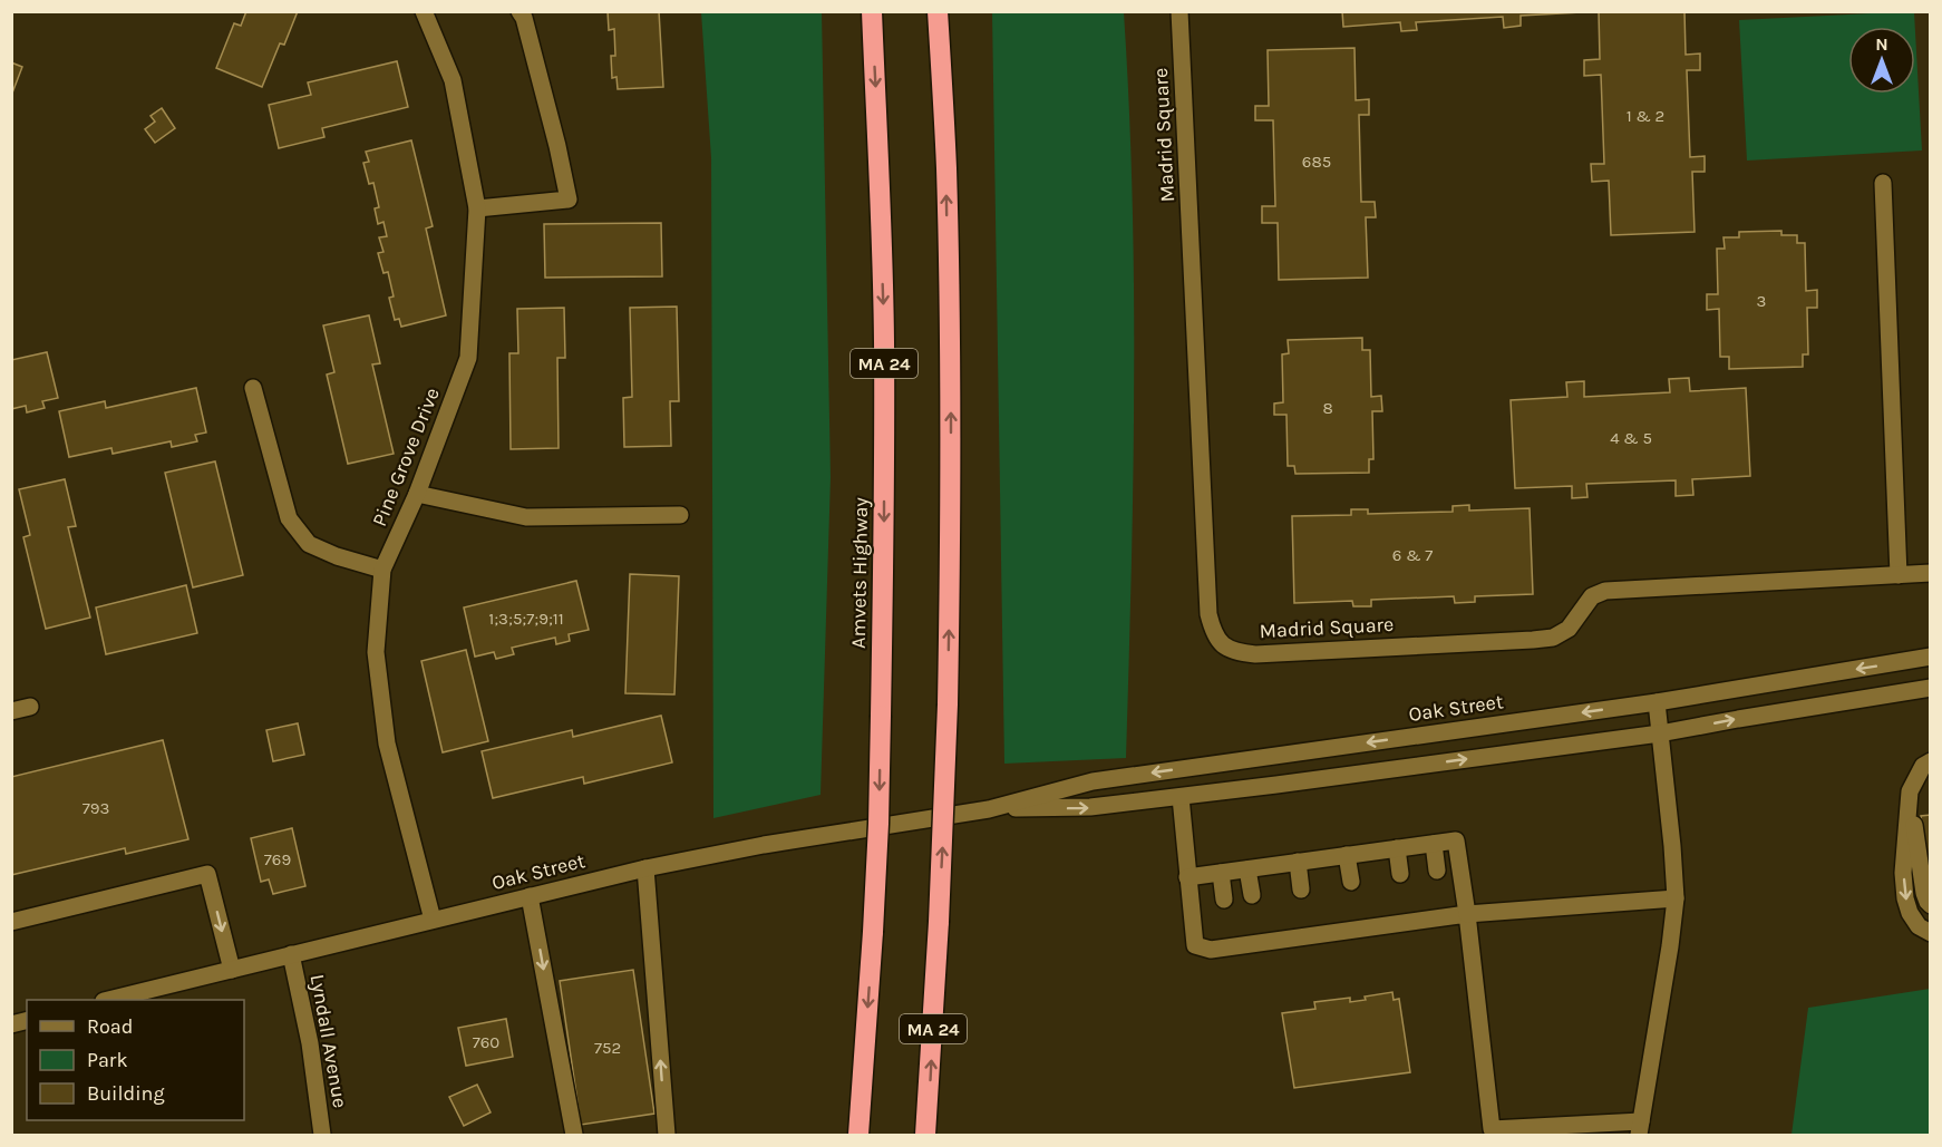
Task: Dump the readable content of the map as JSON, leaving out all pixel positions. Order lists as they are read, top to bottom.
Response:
{
  "streets": {
    "highway": ["MA 24", "Amvets Highway"],
    "main road": [
      "Madrid Square",
      "Pine Grove Drive",
      "Oak Street",
      "Lyndall Avenue"
    ]
  },
  "crossings": [
    ["Pine Grove Drive", "Oak Street"],
    ["Oak Street", "Lyndall Avenue"]
  ],
  "house_numbers": [
    "1 & 2",
    "685",
    "3",
    "8",
    "4 & 5",
    "6 & 7",
    "1;3;5;7;9;11",
    "793",
    "769",
    "760",
    "752"
  ],
  "legend": ["Road", "Park", "Building"],
  "north": "top"
}
